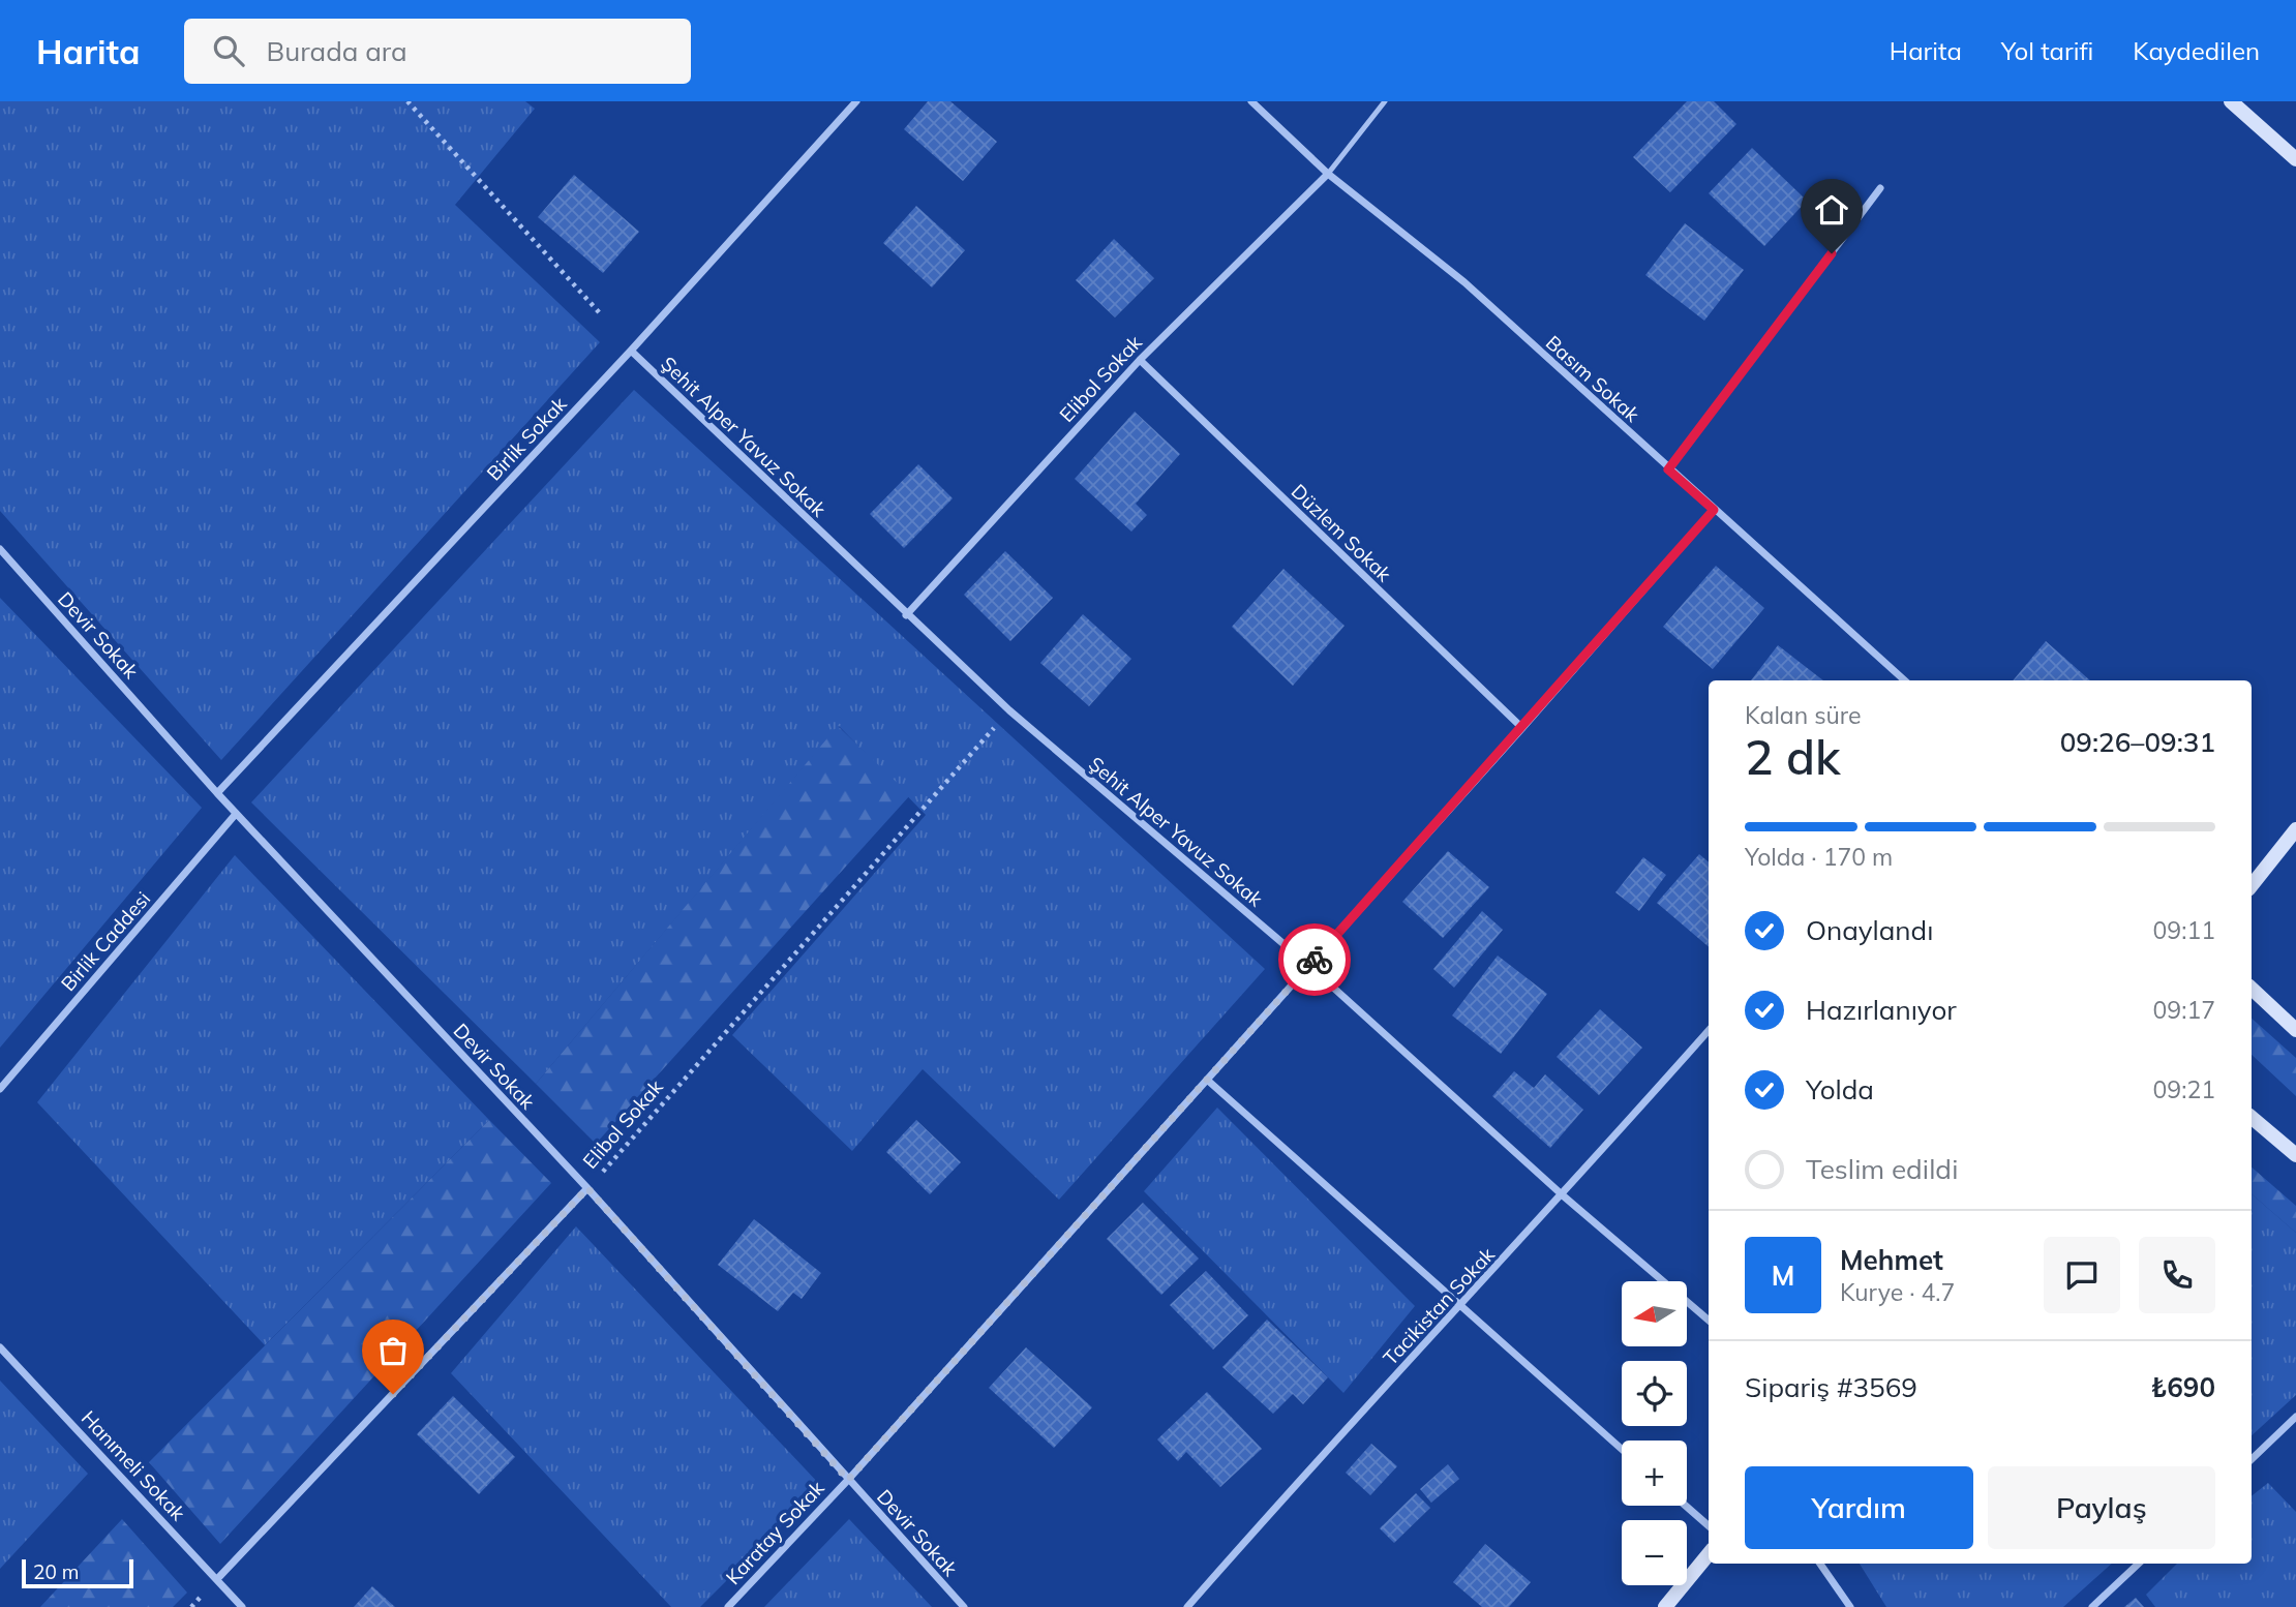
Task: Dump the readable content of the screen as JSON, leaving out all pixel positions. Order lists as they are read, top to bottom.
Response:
{
  "streets": {
    "street": [
      "Elibol Sokak",
      "Basım Sokak",
      "Şehit Alper Yavuz Sokak",
      "Birlik Sokak",
      "Düzlem Sokak",
      "Devir Sokak",
      "Birlik Caddesi",
      "Tacikistan Sokak",
      "Hanımeli Sokak",
      "Karatay Sokak"
    ]
  },
  "crossings": [
    ["Elibol Sokak", "Basım Sokak"],
    ["Elibol Sokak", "Şehit Alper Yavuz Sokak"],
    ["Elibol Sokak", "Düzlem Sokak"],
    ["Elibol Sokak", "Devir Sokak"],
    ["Elibol Sokak", "Hanımeli Sokak"],
    ["Basım Sokak", "Karatay Sokak"],
    ["Şehit Alper Yavuz Sokak", "Birlik Sokak"],
    ["Şehit Alper Yavuz Sokak", "Tacikistan Sokak"],
    ["Şehit Alper Yavuz Sokak", "Karatay Sokak"],
    ["Birlik Sokak", "Devir Sokak"],
    ["Düzlem Sokak", "Karatay Sokak"],
    ["Devir Sokak", "Birlik Caddesi"],
    ["Devir Sokak", "Karatay Sokak"]
  ],
  "scale_bar": "20 m",
  "north": "left",
  "page": {
    "header": "Harita",
    "search": "Burada ara",
    "nav": ["Harita", "Yol tarifi", "Kaydedilen"],
    "heading": ["2 dk", "Kalan süre", "09:26–09:31"],
    "panel": [
      "Mehmet",
      "Kurye · 4.7",
      "Sipariş #3569",
      "₺690"
    ],
    "bar": "Yolda · 170 m",
    "list": [
      ["Onaylandı", "09:11"],
      ["Hazırlanıyor", "09:17"],
      ["Yolda", "09:21"],
      "Teslim edildi"
    ],
    "round": "M",
    "map_buttons": ["+", "−"],
    "buttons": ["Yardım", "Paylaş"],
    "scale": "20 m"
  }
}
